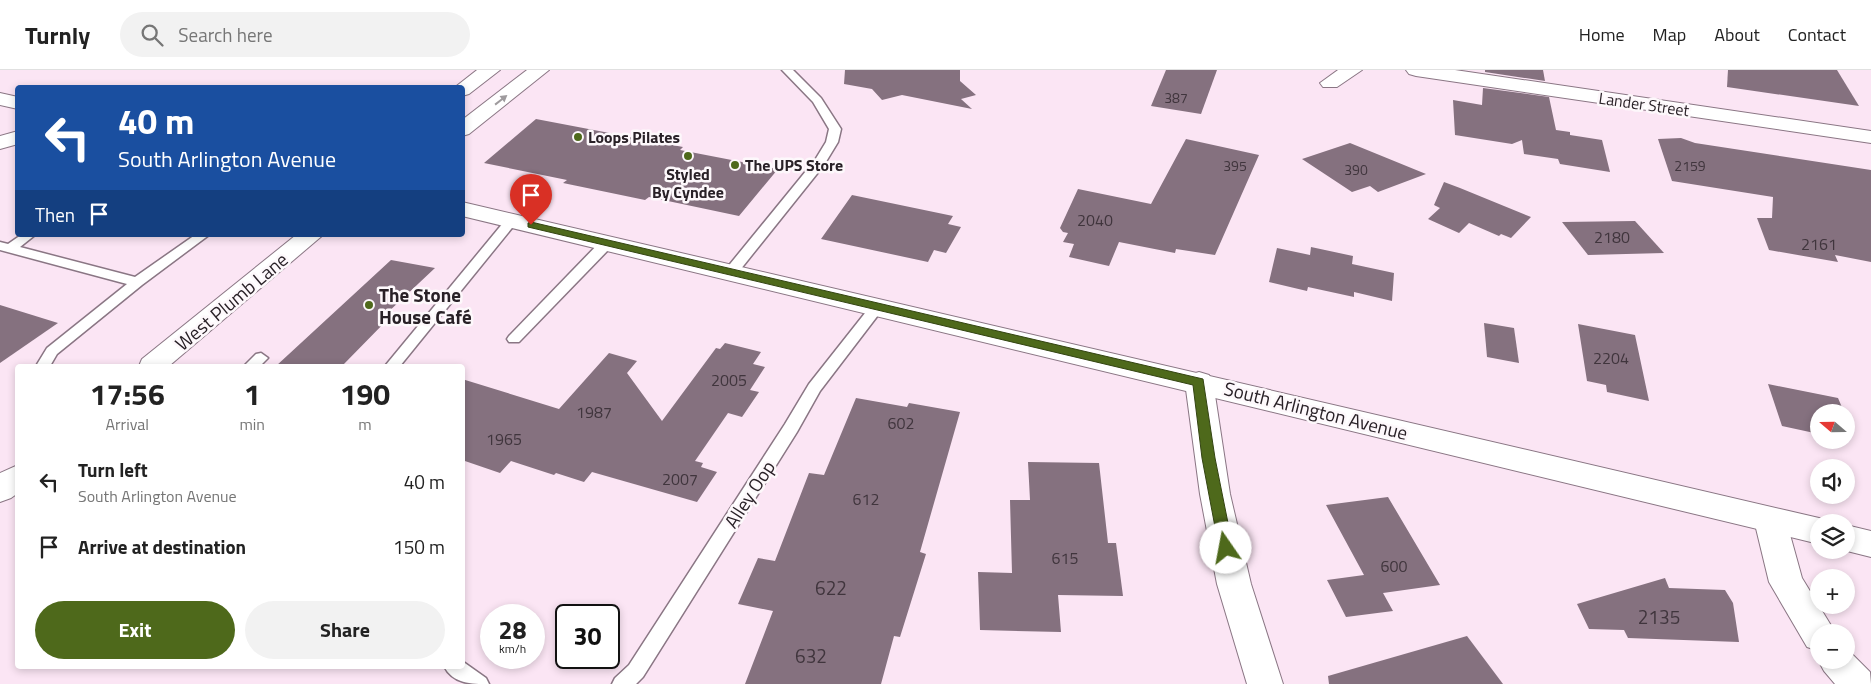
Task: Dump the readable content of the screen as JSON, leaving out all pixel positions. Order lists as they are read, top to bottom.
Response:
{
  "streets": {
    "street": ["Lander Street", "West Plumb Lane", "South Arlington Avenue"],
    "lane": ["Alley Oop"]
  },
  "crossings": [
    ["South Arlington Avenue", "Alley Oop"]
  ],
  "places": [
    "Loops Pilates",
    "Styled By Cyndee",
    "The UPS Store",
    "The Stone House Café"
  ],
  "house_numbers": [
    "387",
    "395",
    "2159",
    "390",
    "2040",
    "2180",
    "2161",
    "2204",
    "2005",
    "1987",
    "602",
    "1965",
    "2007",
    "612",
    "615",
    "600",
    "622",
    "2135",
    "632"
  ],
  "north": "left",
  "page": {
    "header": "Turnly",
    "search": "Search here",
    "nav": [
      "Home",
      "Map",
      "About",
      "Contact"
    ],
    "turn": ["40 m", "South Arlington Avenue"],
    "then": "Then",
    "eta": [
      "17:56",
      "Arrival",
      "1",
      "min",
      "190",
      "m"
    ],
    "map_buttons": ["+", "−"],
    "list": [
      {
        "name": "Turn left",
        "note": "South Arlington Avenue",
        "value": "40 m"
      },
      {
        "name": "Arrive at destination",
        "value": "150 m"
      }
    ],
    "buttons": ["Exit", "Share"],
    "speed": "28 km/h",
    "limit": "30"
  }
}
